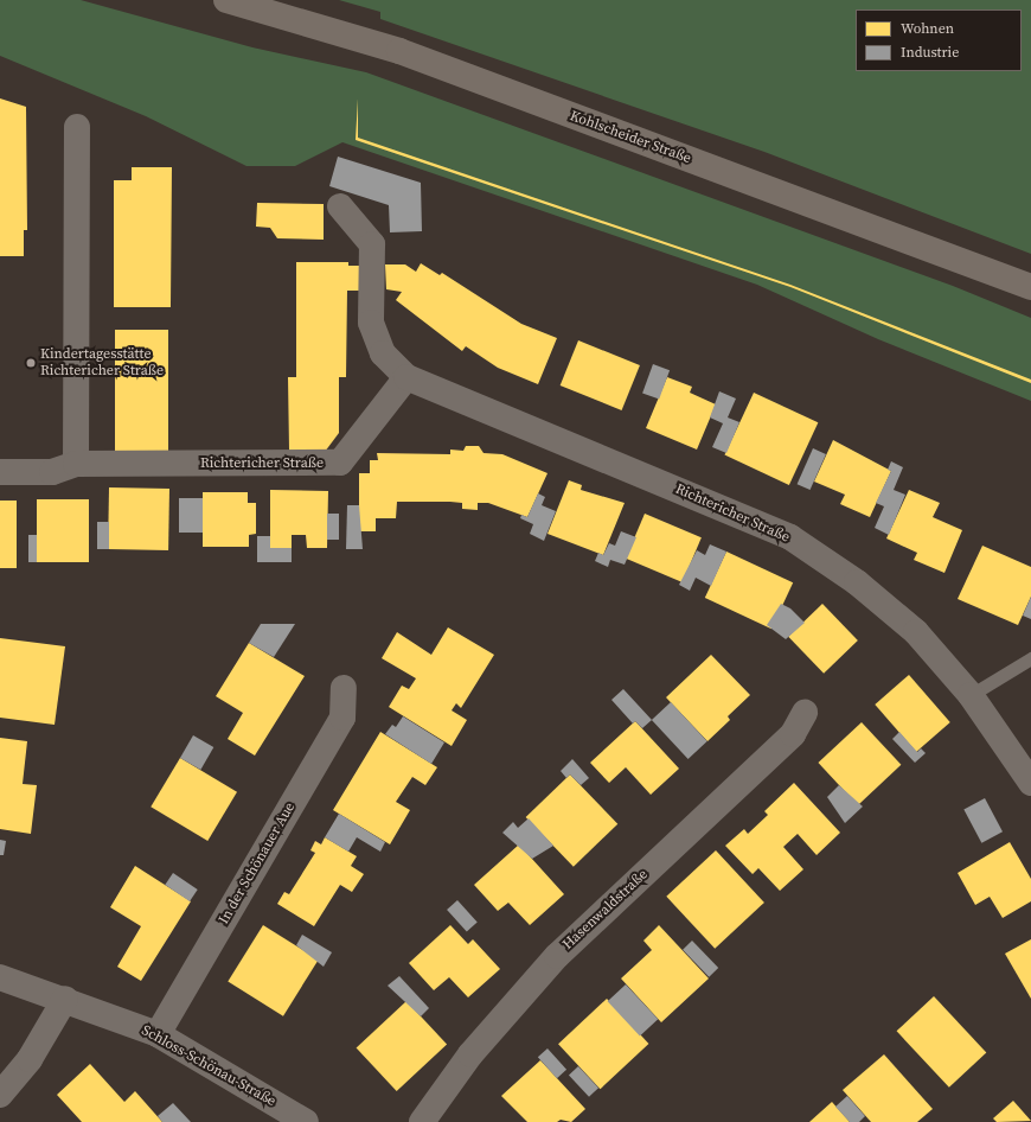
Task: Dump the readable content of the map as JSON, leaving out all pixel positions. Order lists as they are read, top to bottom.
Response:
{
  "streets": {
    "main road": ["Kohlscheider Straße"],
    "street": [
      "Richtericher Straße",
      "In der Schönauer Aue",
      "Hasenwaldstraße",
      "Schloss-Schönau-Straße"
    ]
  },
  "crossings": [
    ["In der Schönauer Aue", "Schloss-Schönau-Straße"]
  ],
  "places": ["Kindertagesstätte Richtericher Straße"],
  "legend": ["Wohnen", "Industrie"]
}
